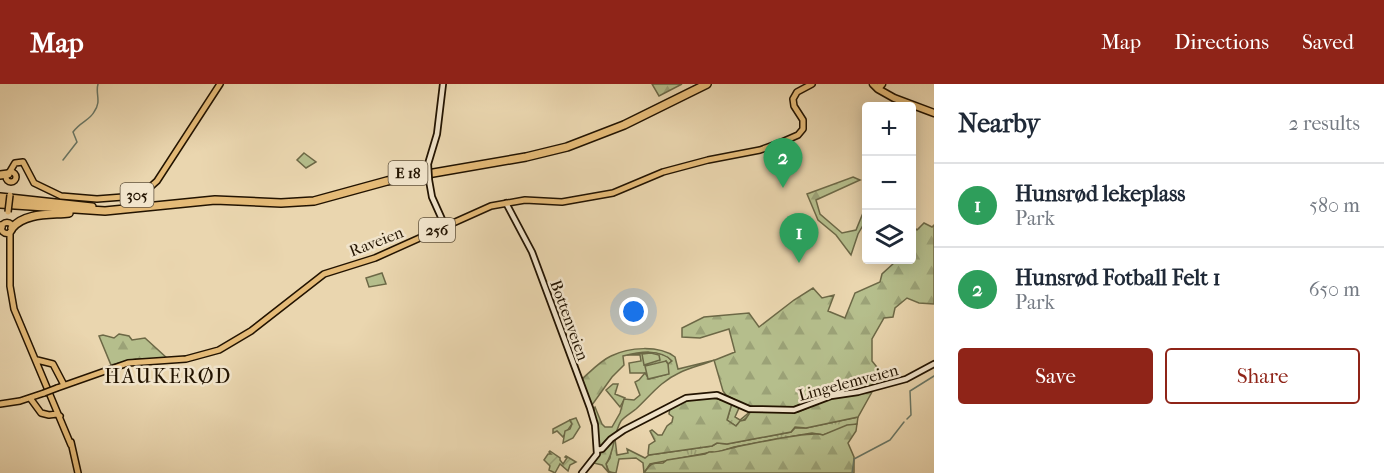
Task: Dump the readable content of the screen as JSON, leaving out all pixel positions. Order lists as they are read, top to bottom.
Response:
{
  "streets": {
    "highway": ["E 18"],
    "main road": [
      "305",
      "256",
      "Raveien",
      "Bottenveien",
      "Lingelemveien"
    ]
  },
  "crossings": [
    ["305", "Raveien"],
    ["Raveien", "Bottenveien"],
    ["Bottenveien", "Lingelemveien"]
  ],
  "districts": ["HAUKERØD"],
  "page": {
    "header": "Map",
    "nav": ["Map", "Directions", "Saved"],
    "heading": ["Nearby", "2 results"],
    "map_buttons": ["+", "−"],
    "pins": ["2", "1"],
    "list": [
      {
        "mark": "1",
        "name": "Hunsrød lekeplass",
        "note": "Park",
        "value": "580 m"
      },
      {
        "mark": "2",
        "name": "Hunsrød Fotball Felt 1",
        "note": "Park",
        "value": "650 m"
      }
    ],
    "buttons": ["Save", "Share"]
  }
}
